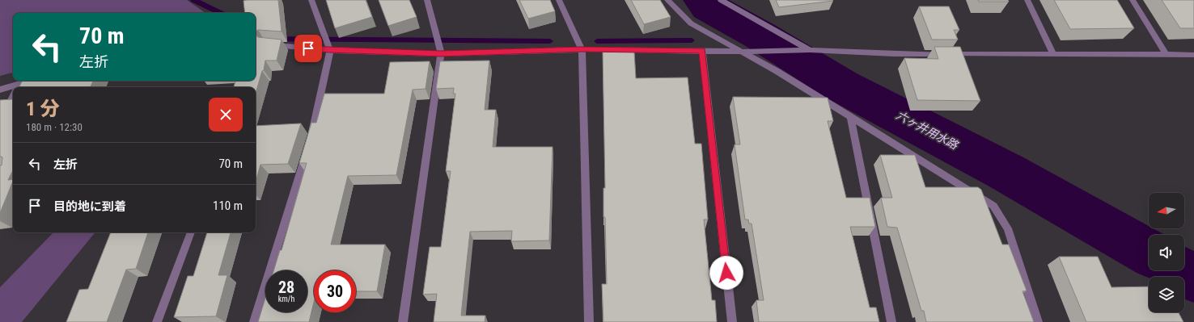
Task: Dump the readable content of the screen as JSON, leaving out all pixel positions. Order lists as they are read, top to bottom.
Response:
{
  "water": ["六ヶ井用水路"],
  "north": "left",
  "page": {
    "turn": ["70 m", "左折"],
    "heading": ["1 分", "180 m · 12:30"],
    "list": [
      {
        "name": "左折",
        "value": "70 m"
      },
      {
        "name": "目的地に到着",
        "value": "110 m"
      }
    ],
    "speed": "28 km/h",
    "limit": "30"
  }
}
